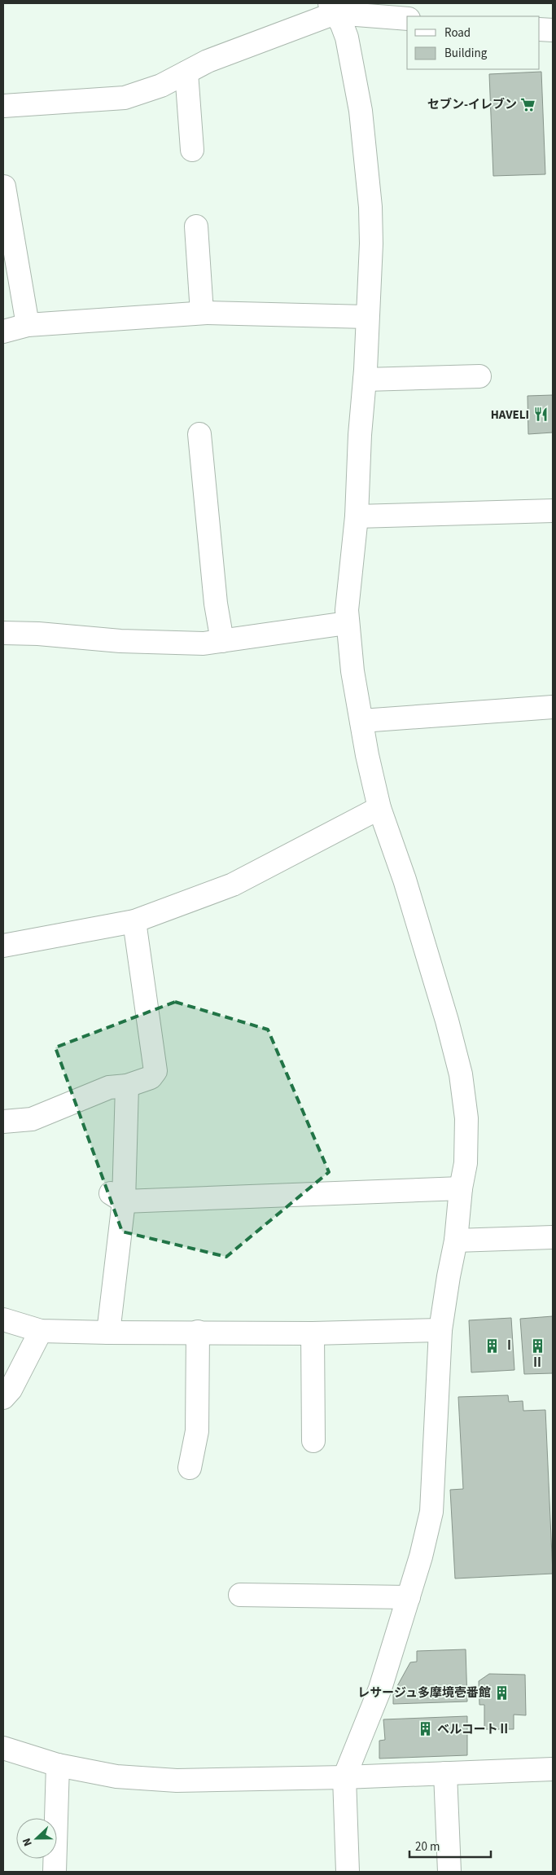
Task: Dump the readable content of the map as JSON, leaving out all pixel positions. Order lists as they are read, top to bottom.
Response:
{
  "places": {
    "supermarket": ["セブン-イレブン"],
    "restaurant": ["HAVELI"],
    "building": [
      "Ⅰ",
      "Ⅱ",
      "レサージュ多摩境壱番館",
      "ベルコートⅡ"
    ]
  },
  "legend": ["Road", "Building"],
  "scale_bar": "20 m",
  "north": "left"
}
